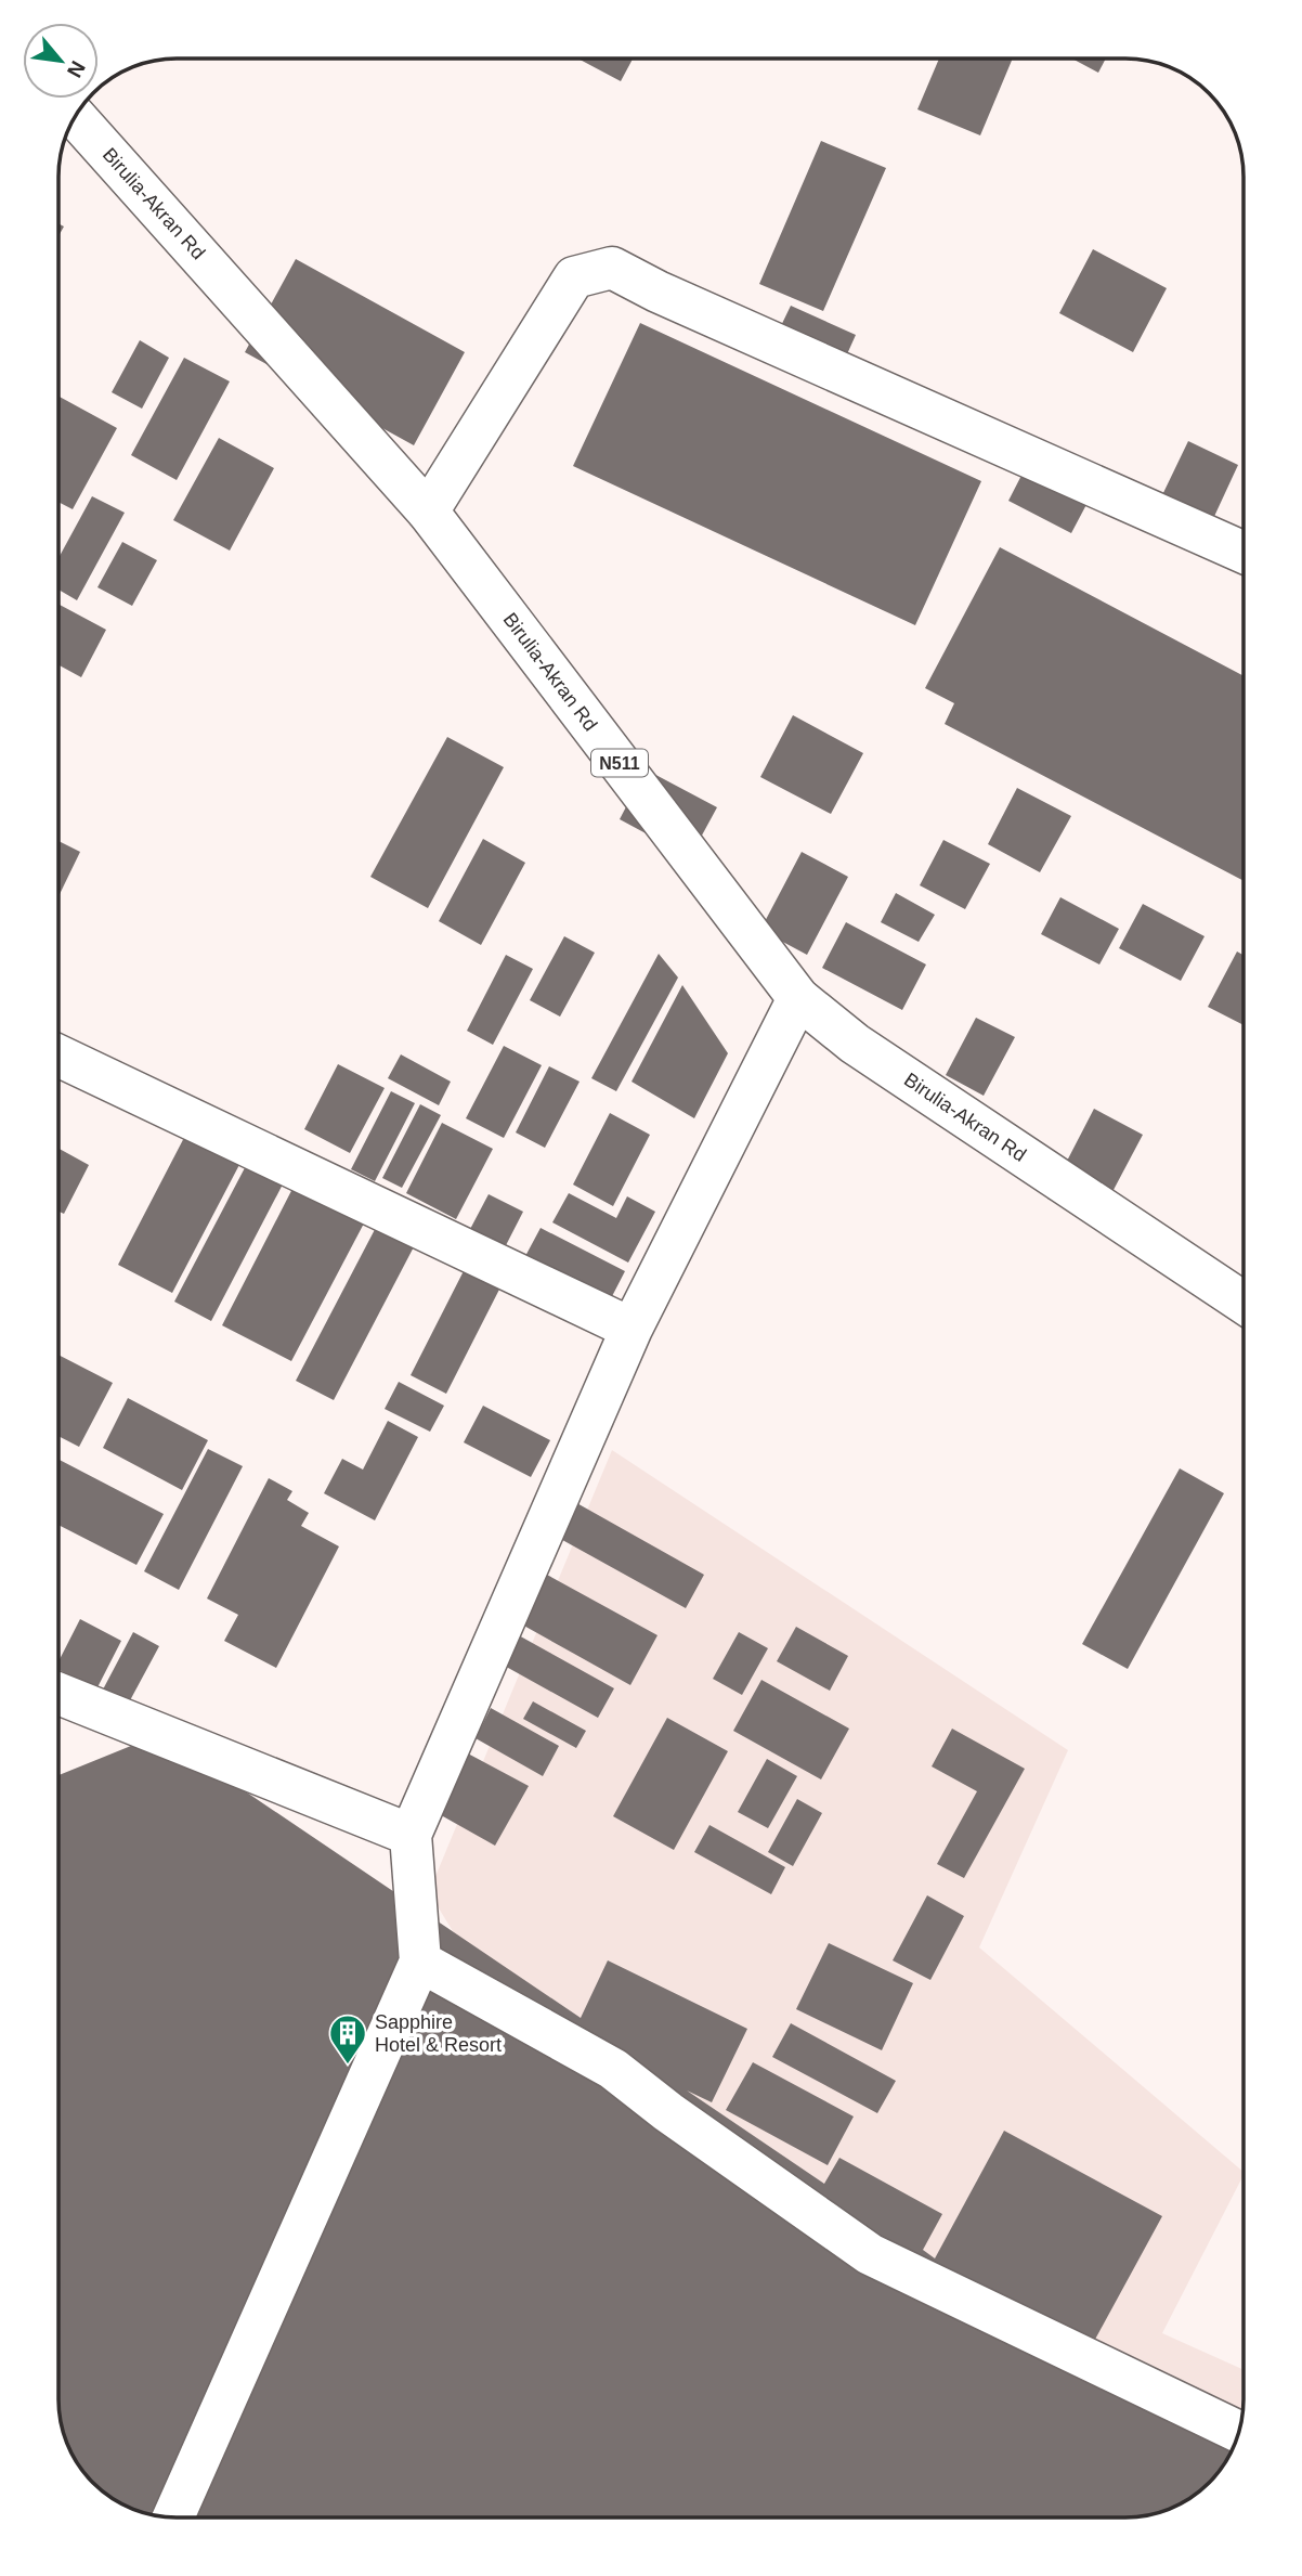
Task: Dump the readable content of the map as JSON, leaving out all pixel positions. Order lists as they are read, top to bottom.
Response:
{
  "streets": {
    "main road": ["Birulia-Akran Rd", "N511"]
  },
  "places": {
    "building": ["Sapphire Hotel & Resort"]
  },
  "north": "bottom right"
}
